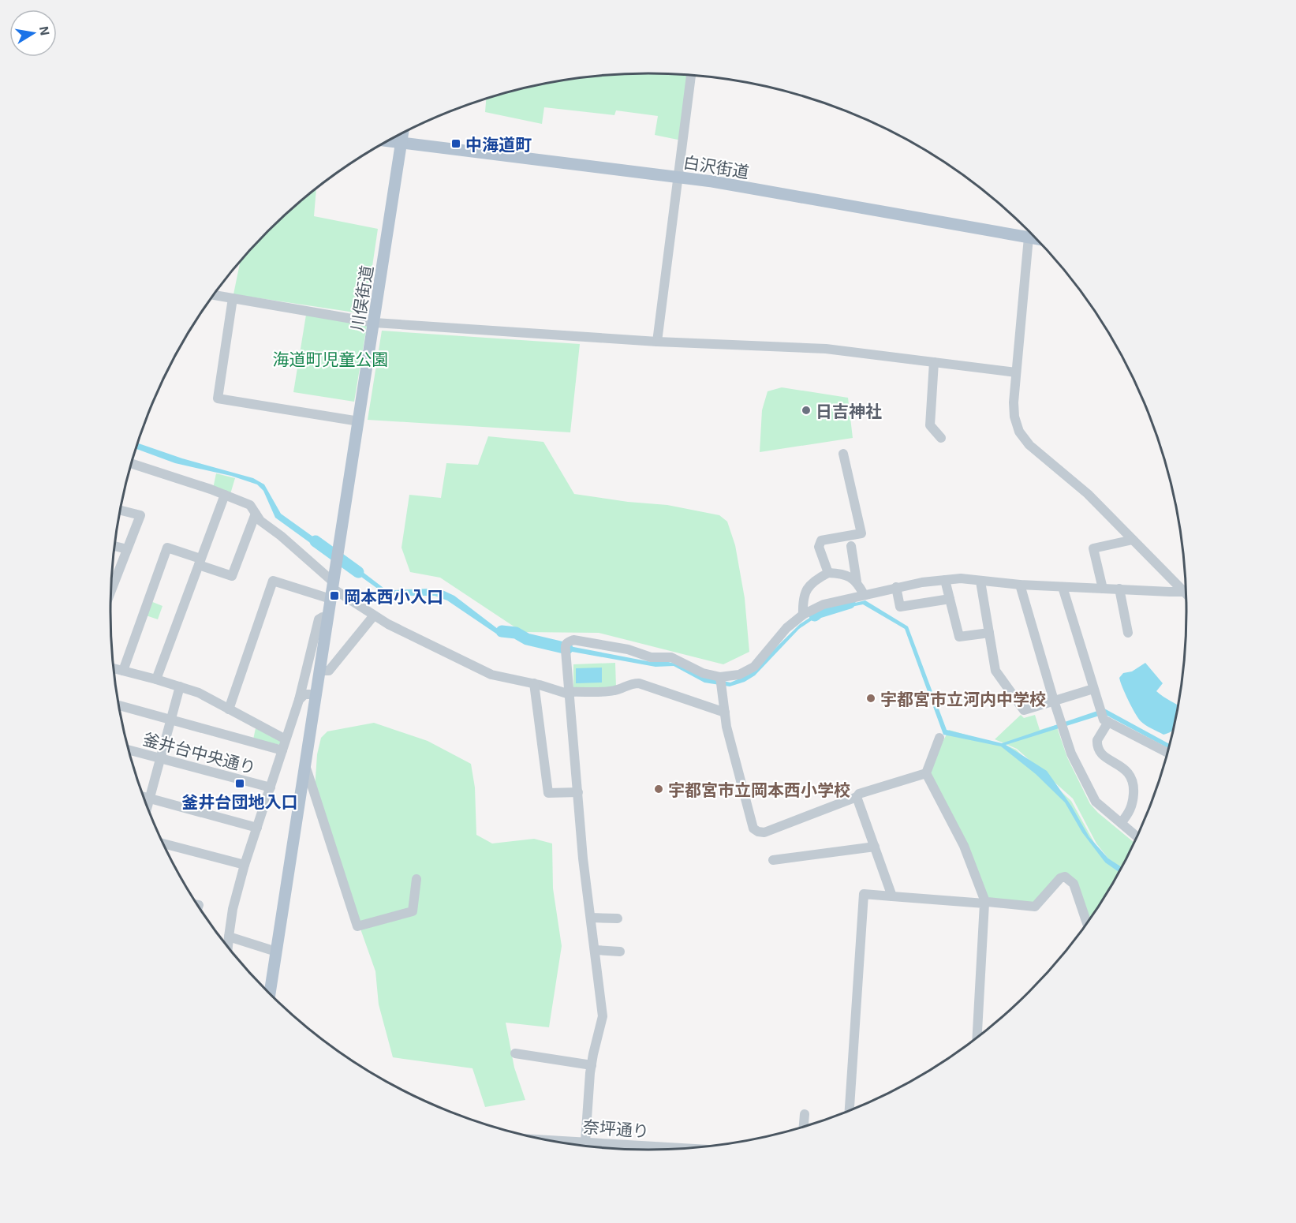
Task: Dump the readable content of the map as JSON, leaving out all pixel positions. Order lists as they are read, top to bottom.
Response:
{
  "streets": {
    "main road": ["白沢街道", "川俣街道"],
    "street": ["釜井台中央通り", "奈坪通り"]
  },
  "crossings": [
    ["白沢街道", "川俣街道"]
  ],
  "parks": ["海道町児童公園"],
  "places": {
    "transit": ["中海道町", "岡本西小入口", "釜井台団地入口"],
    "other": ["日吉神社", "宇都宮市立河内中学校", "宇都宮市立岡本西小学校"]
  },
  "north": "right"
}
